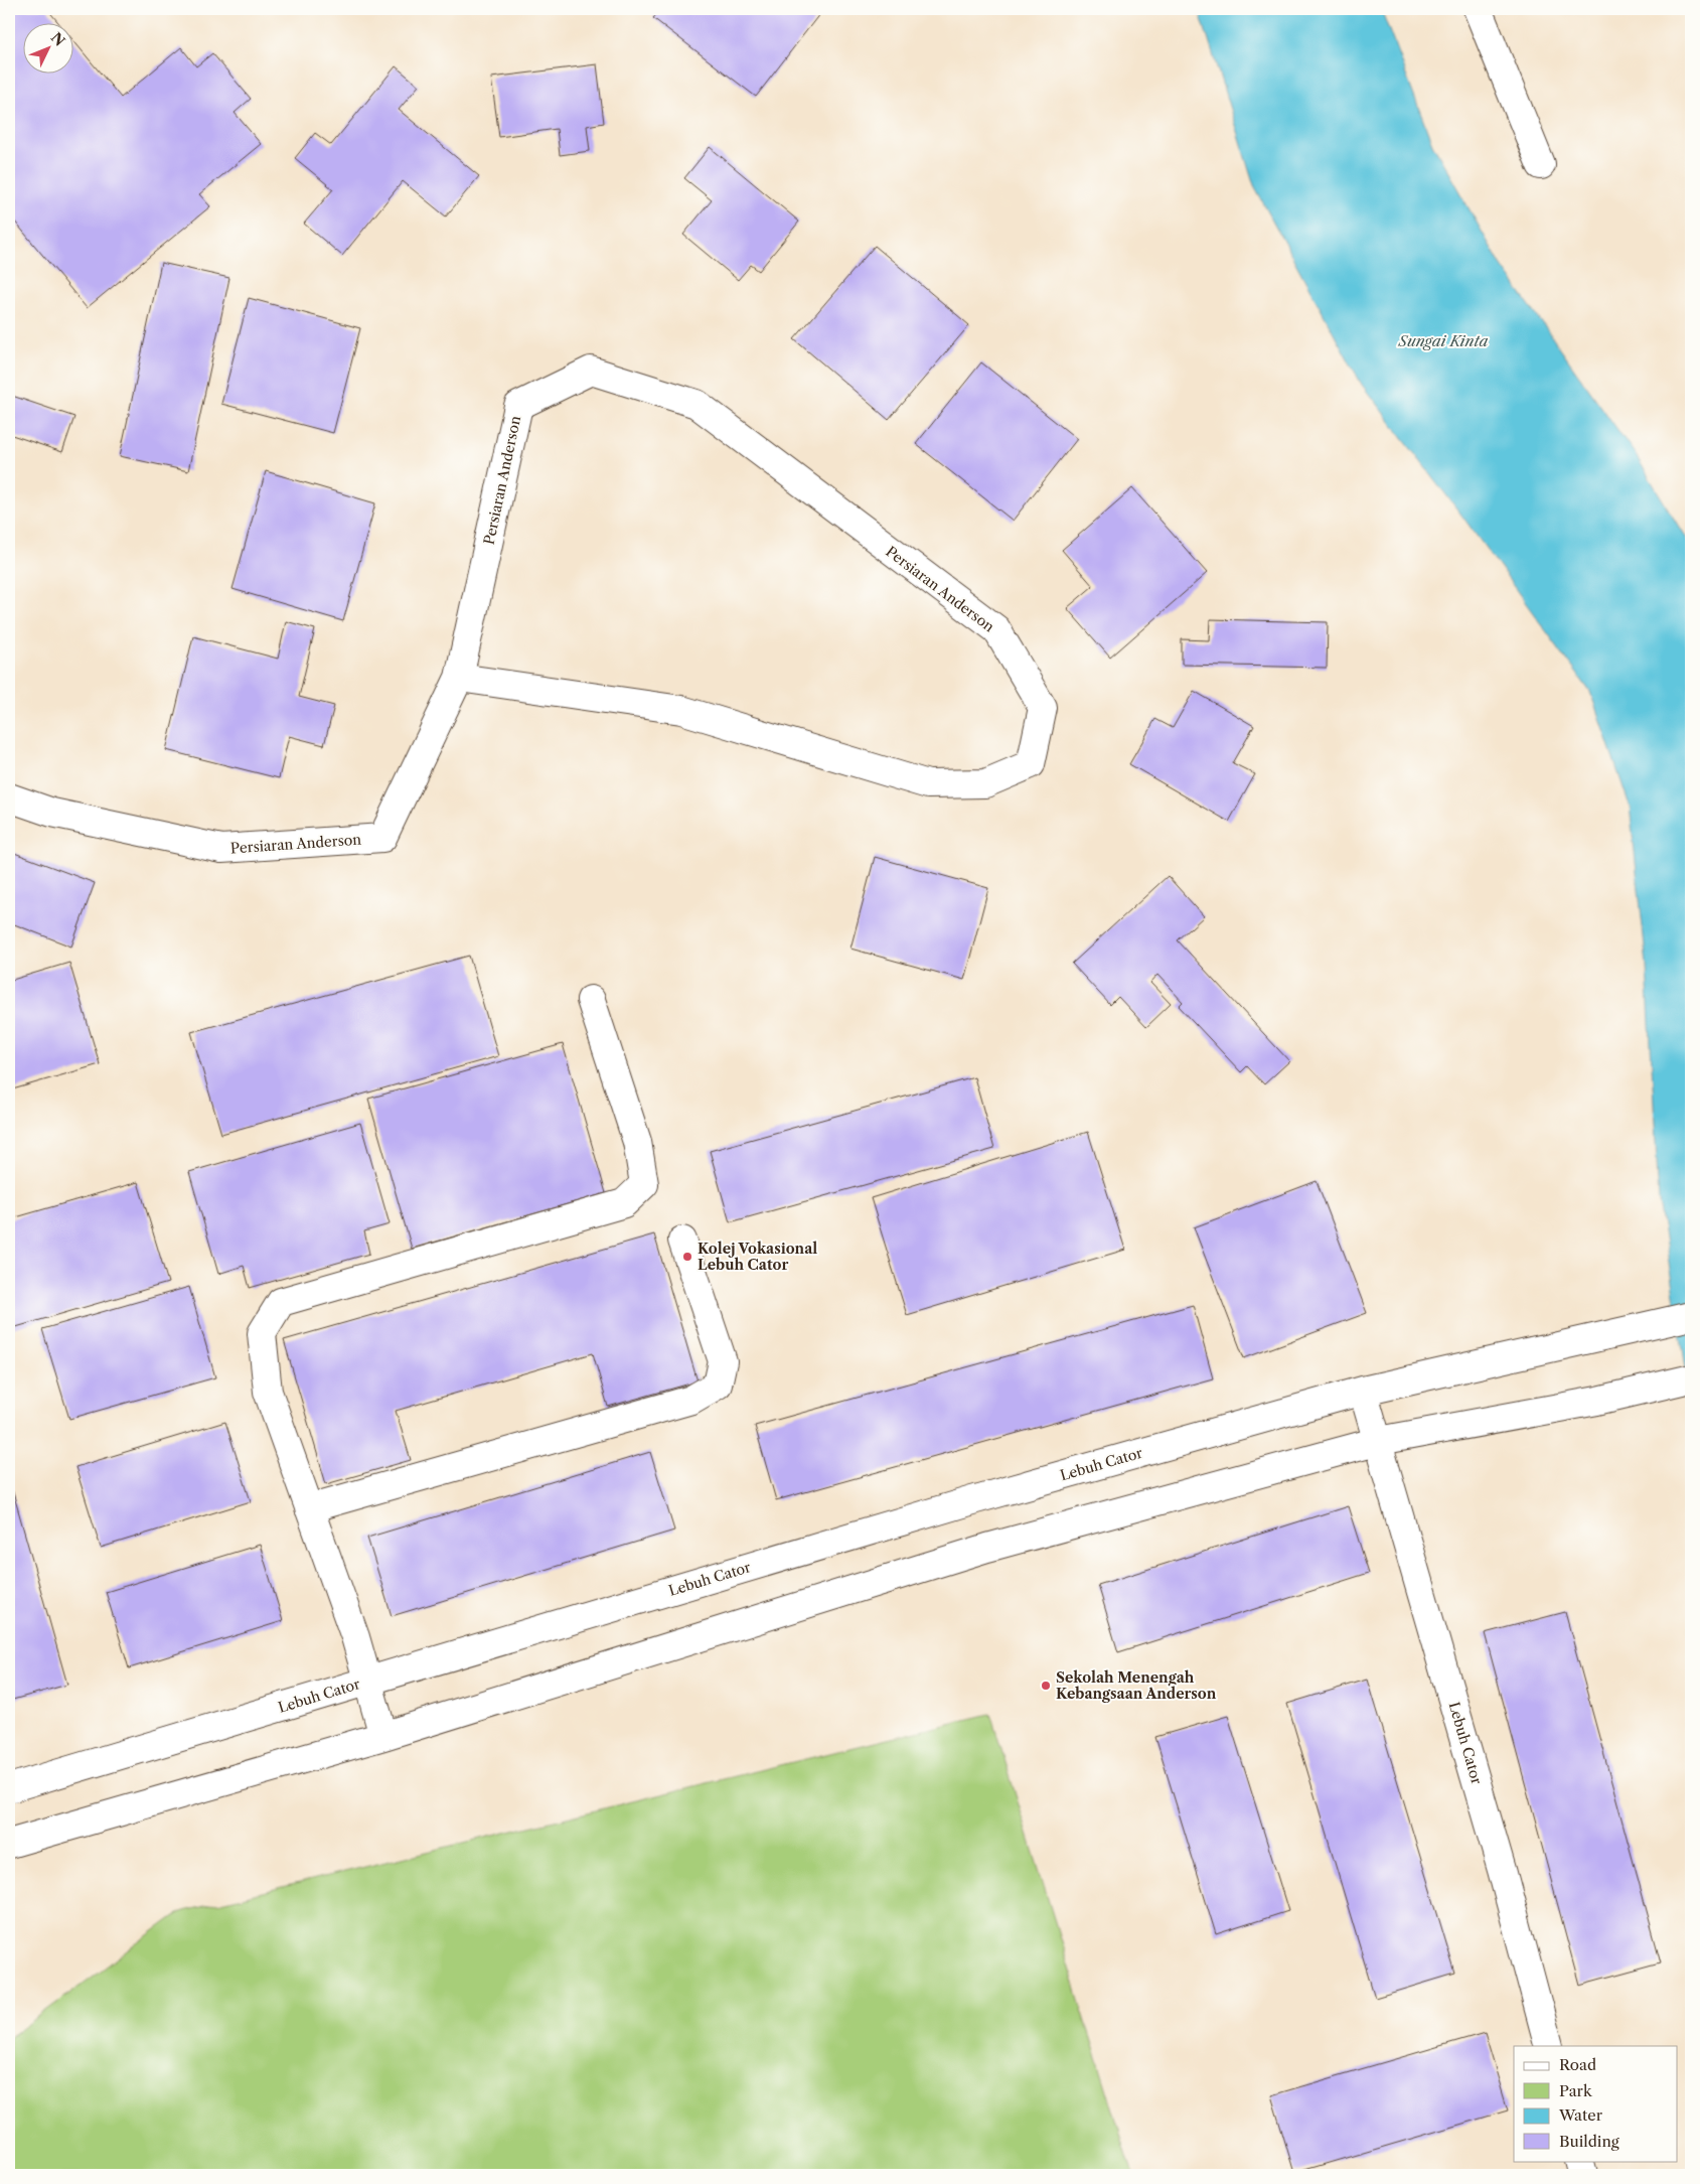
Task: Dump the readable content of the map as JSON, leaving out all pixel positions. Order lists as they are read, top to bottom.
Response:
{
  "streets": {
    "street": ["Persiaran Anderson", "Lebuh Cator"]
  },
  "water": ["Sungai Kinta"],
  "places": ["Kolej Vokasional Lebuh Cator", "Sekolah Menengah Kebangsaan Anderson"],
  "legend": [
    "Road",
    "Park",
    "Water",
    "Building"
  ],
  "north": "top right"
}
